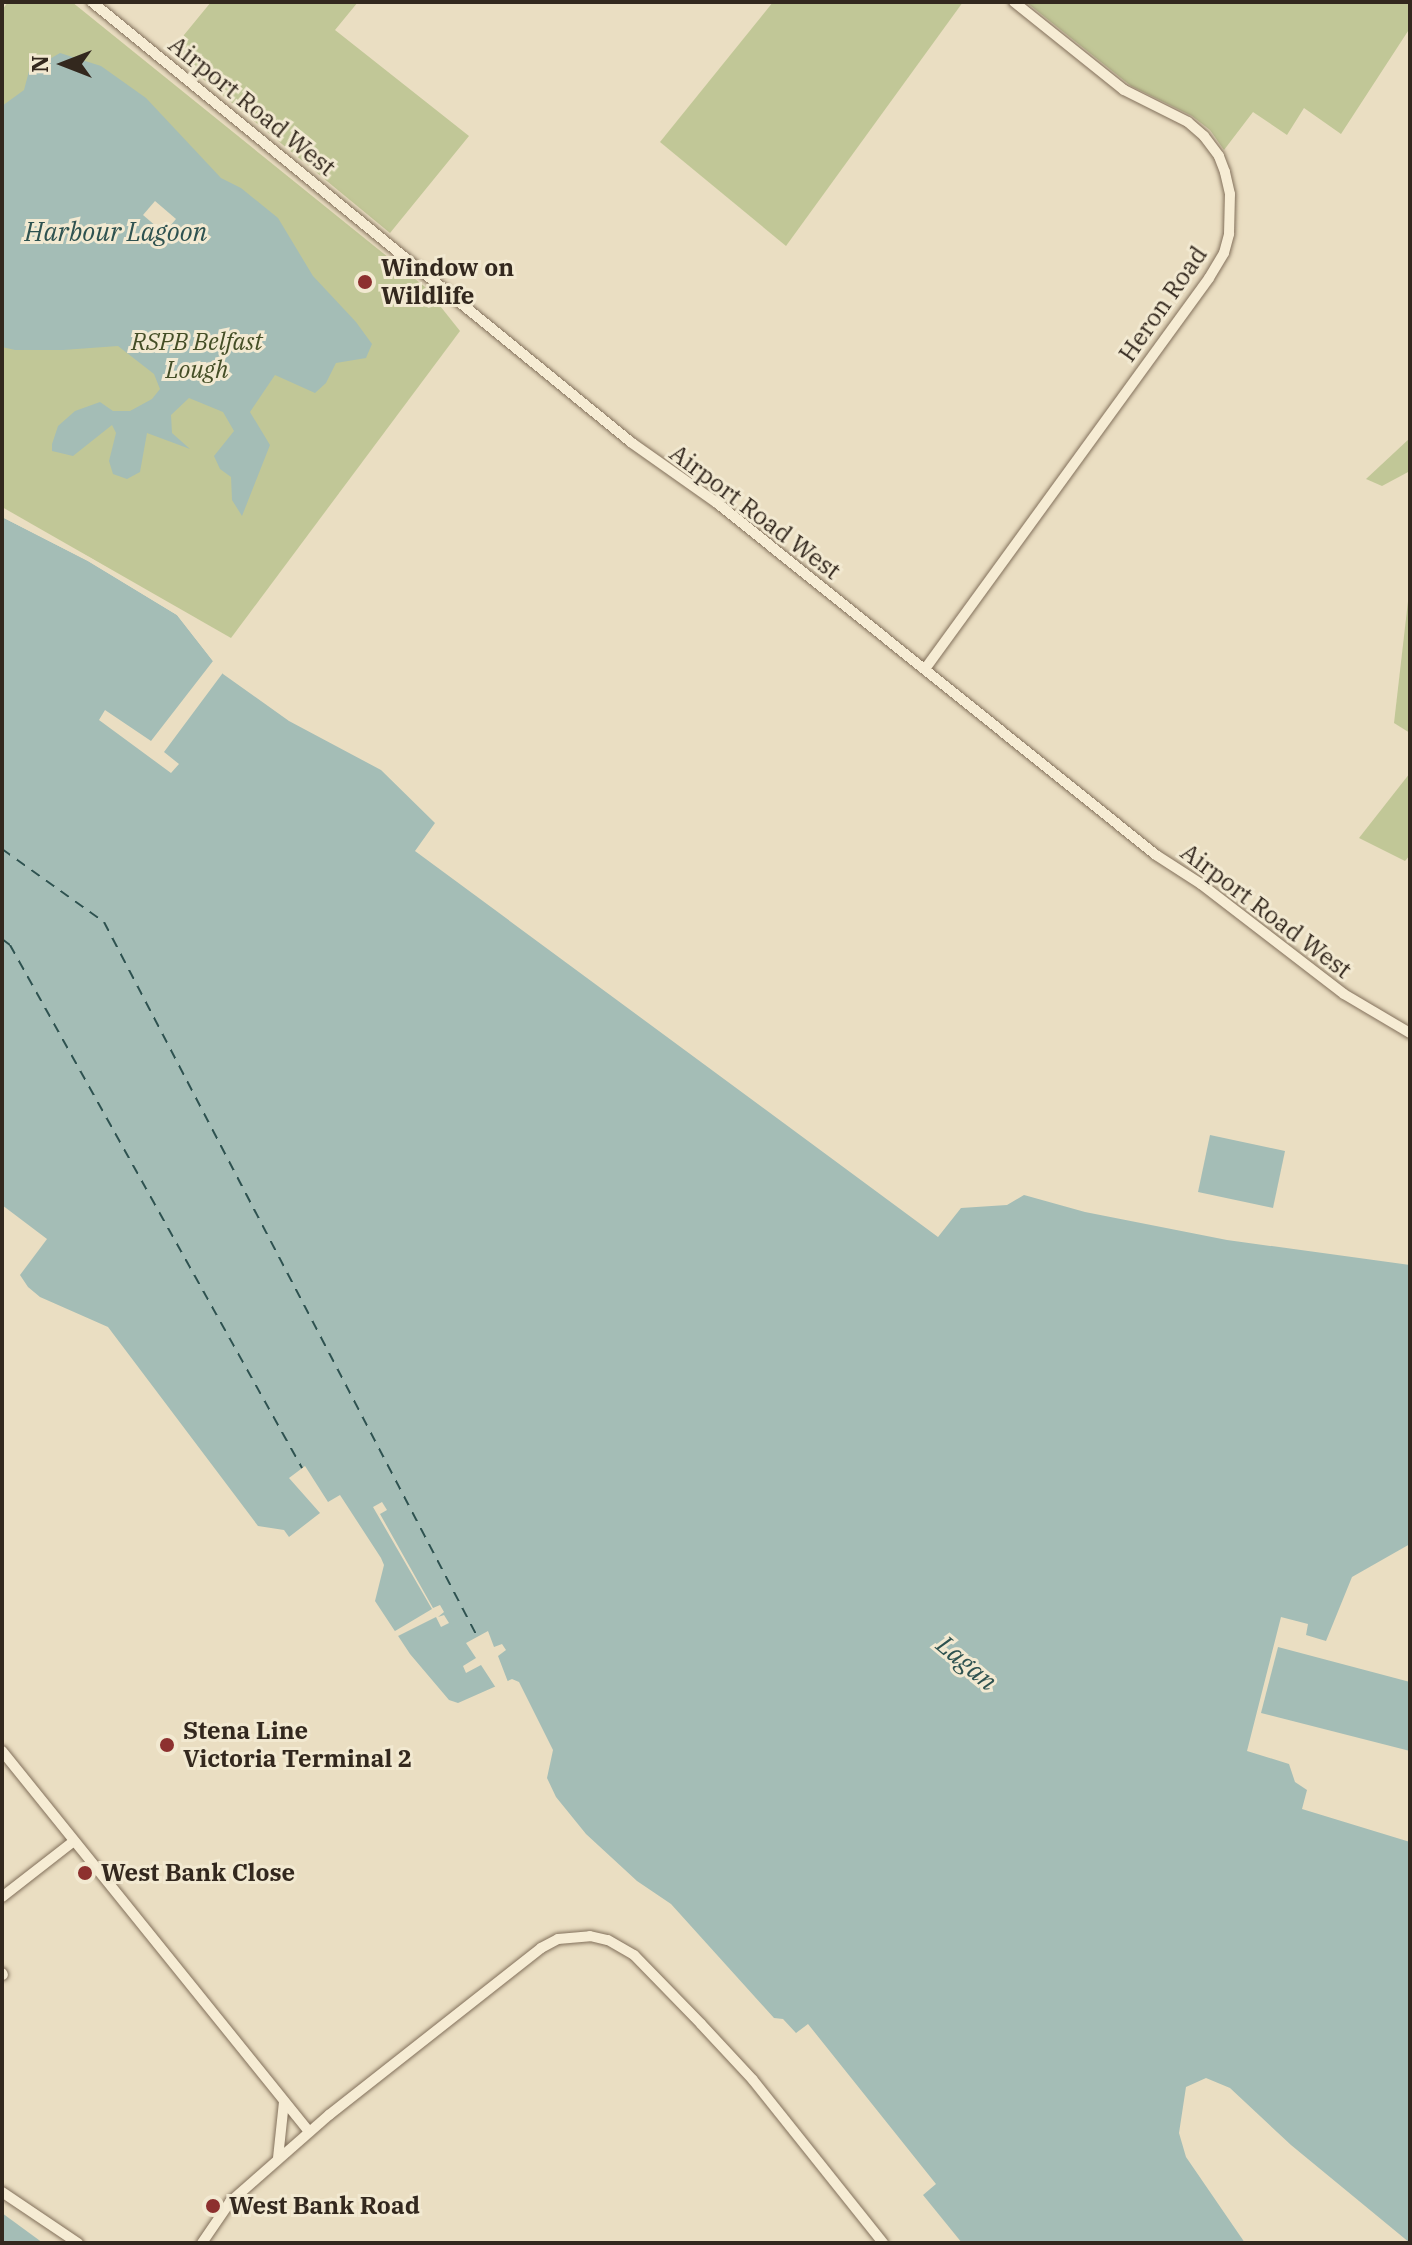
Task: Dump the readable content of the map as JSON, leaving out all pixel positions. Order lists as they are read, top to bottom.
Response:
{
  "streets": {
    "street": ["Airport Road West", "Heron Road"]
  },
  "crossings": [
    ["Airport Road West", "Heron Road"]
  ],
  "water": ["Harbour Lagoon", "Lagan"],
  "parks": ["RSPB Belfast Lough"],
  "places": [
    "Window on Wildlife",
    "Stena Line Victoria Terminal 2",
    "West Bank Close",
    "West Bank Road"
  ],
  "north": "left"
}
